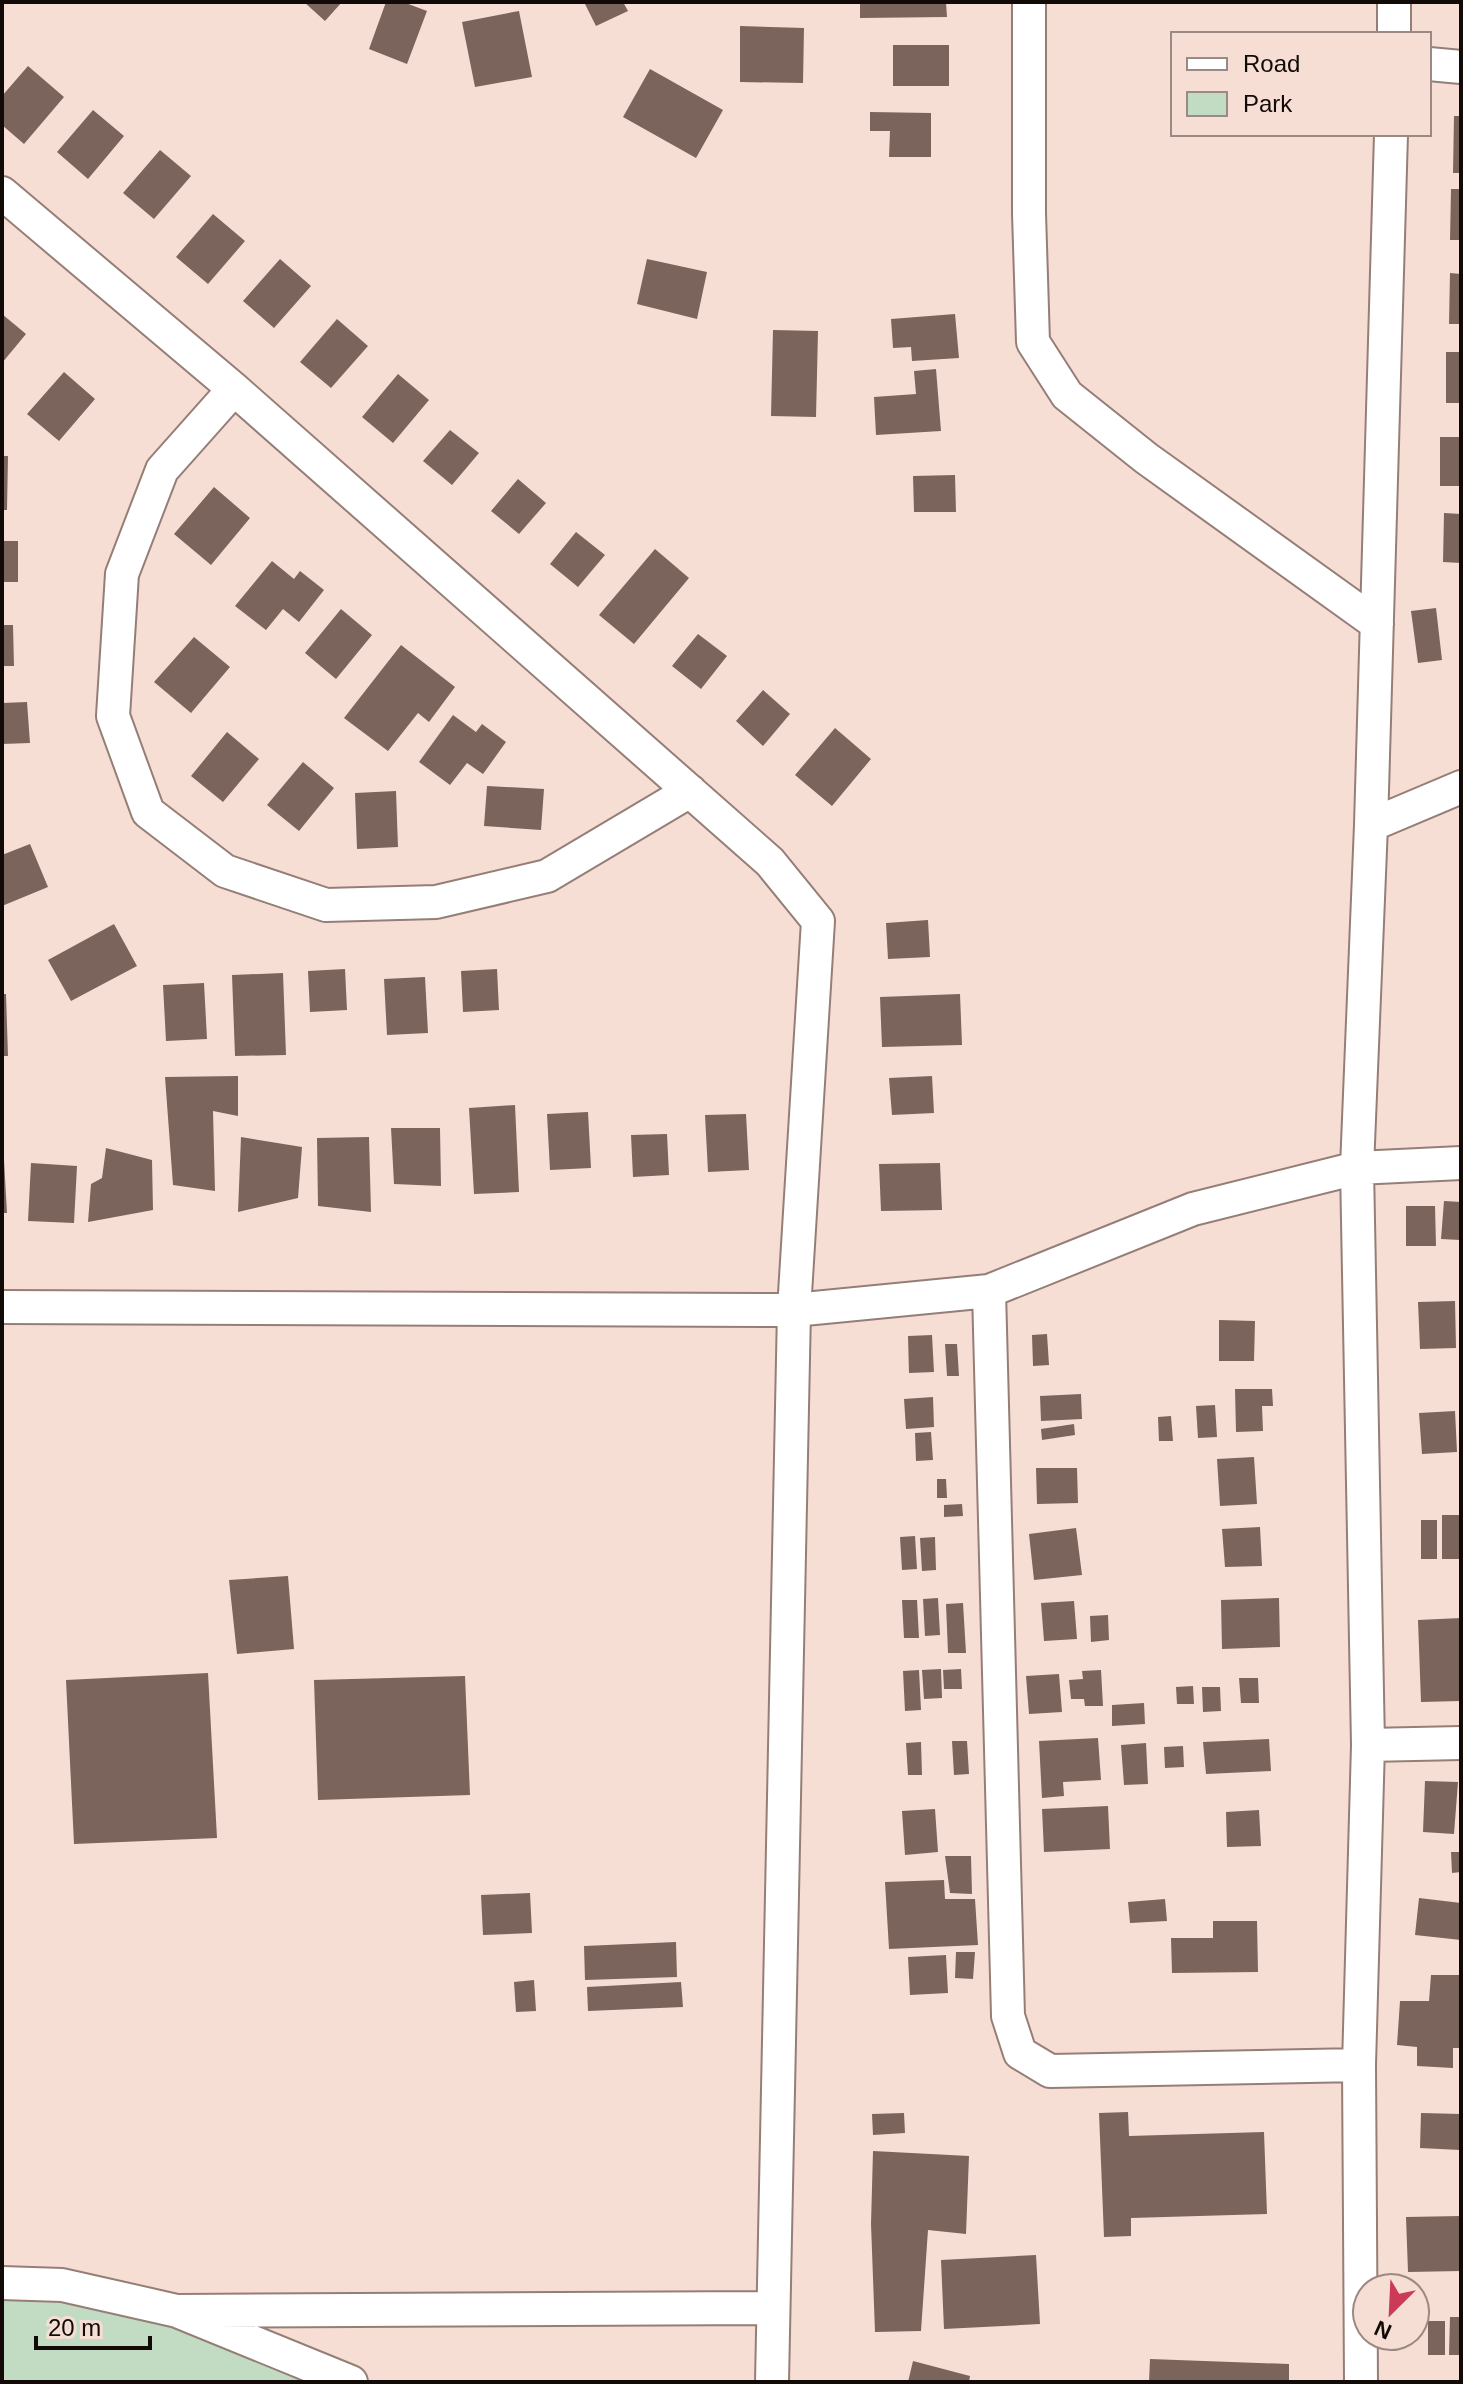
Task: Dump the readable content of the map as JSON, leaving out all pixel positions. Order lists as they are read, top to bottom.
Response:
{
  "legend": ["Road", "Park"],
  "scale_bar": "20 m",
  "north": "bottom left"
}
